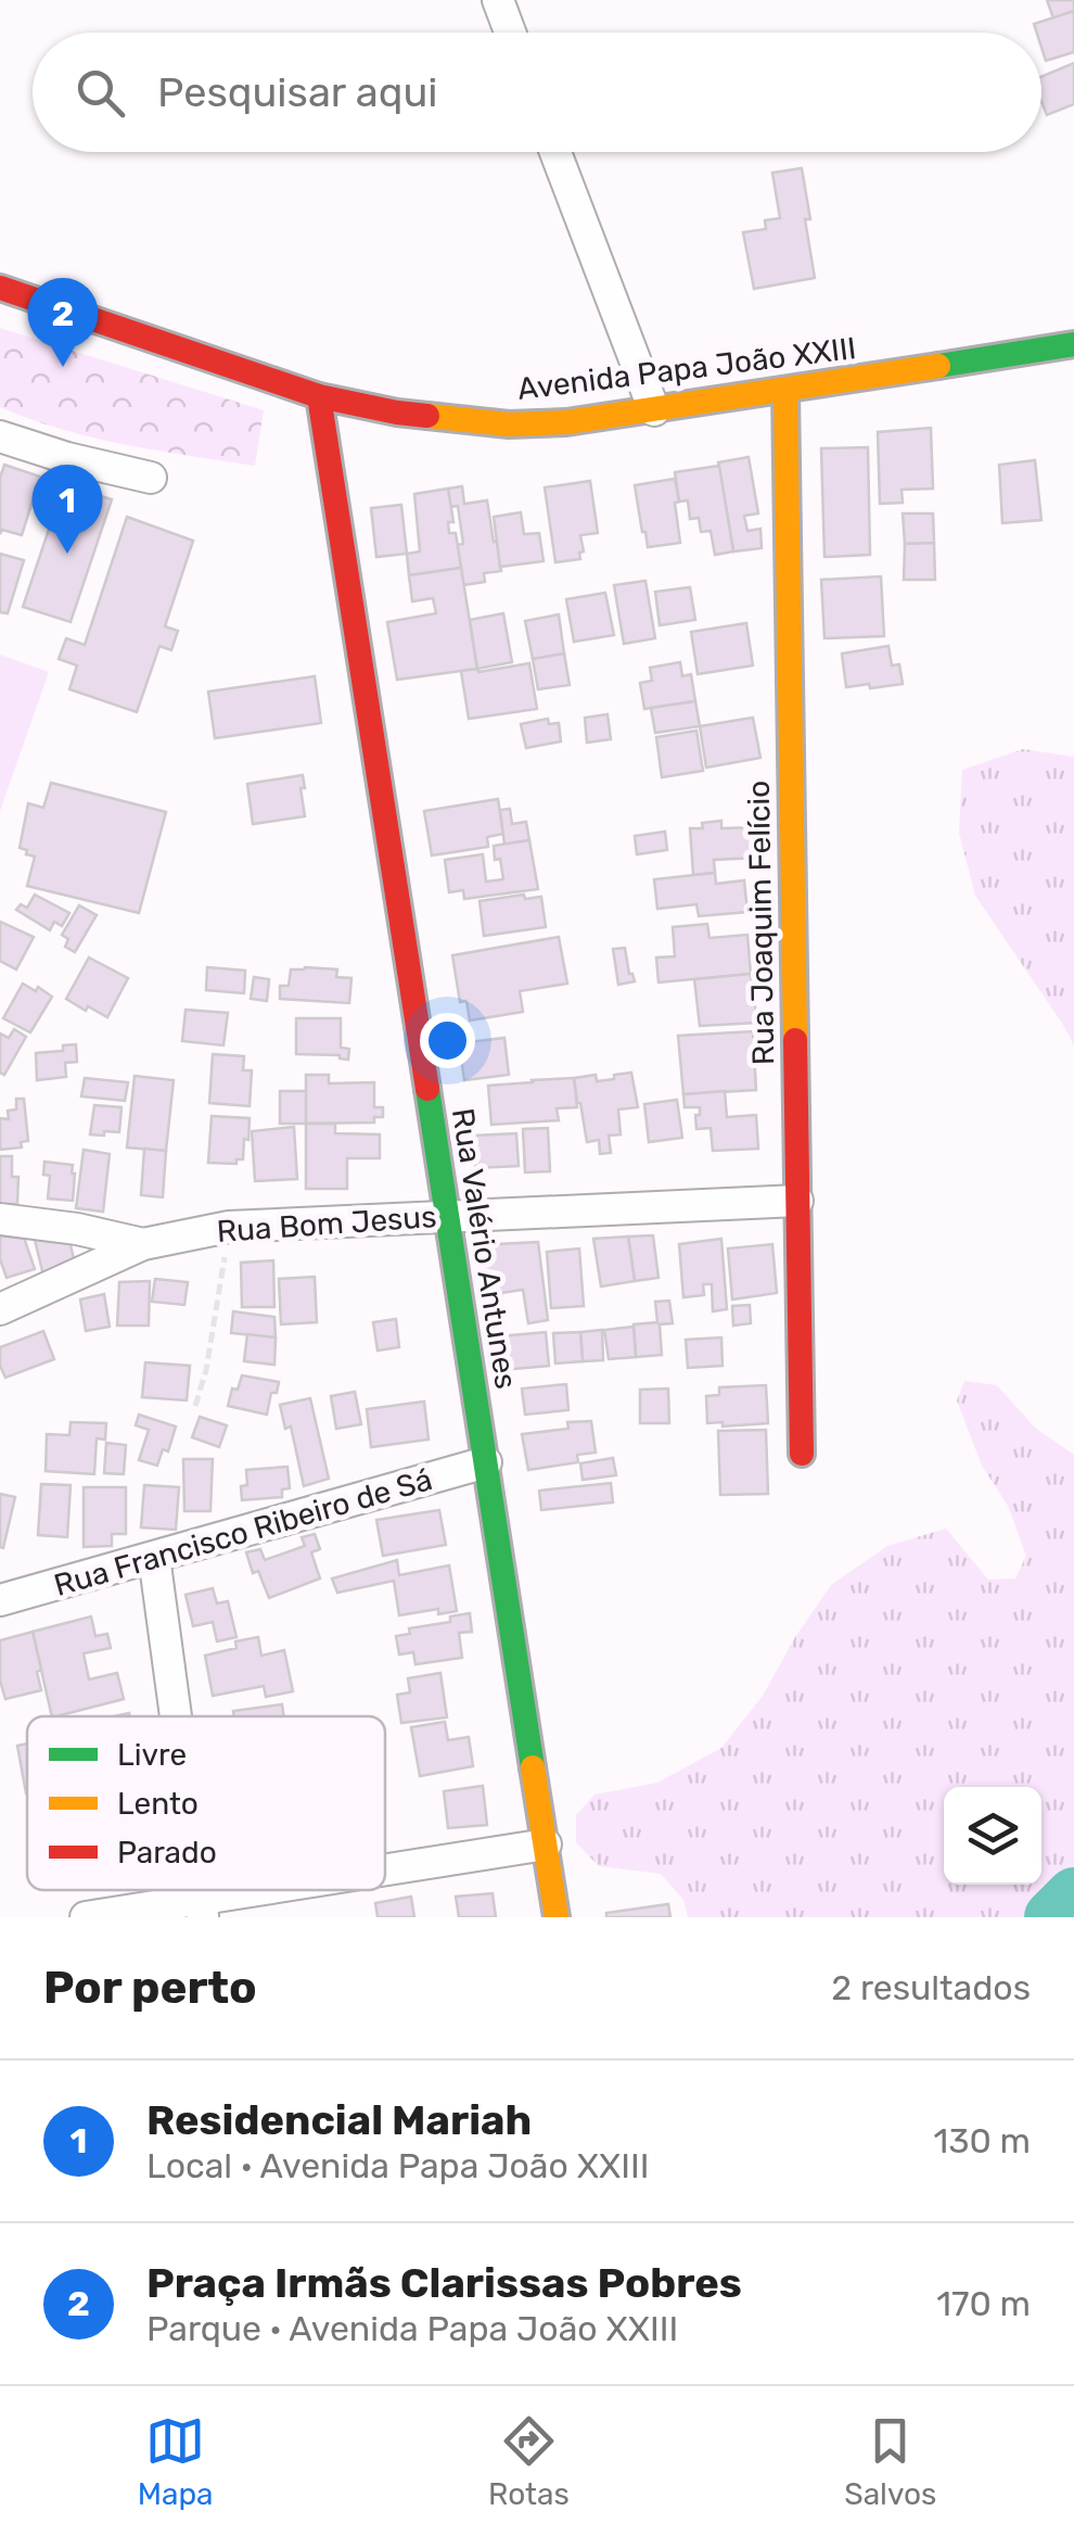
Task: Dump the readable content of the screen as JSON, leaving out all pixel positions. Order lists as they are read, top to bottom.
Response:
{
  "streets": {
    "street": [
      "Avenida Papa João XXIII",
      "Rua Joaquim Felício",
      "Rua Bom Jesus",
      "Rua Valério Antunes",
      "Rua Francisco Ribeiro de Sá"
    ]
  },
  "crossings": [
    ["Avenida Papa João XXIII", "Rua Joaquim Felício"],
    ["Avenida Papa João XXIII", "Rua Valério Antunes"],
    ["Rua Joaquim Felício", "Rua Bom Jesus"],
    ["Rua Bom Jesus", "Rua Valério Antunes"],
    ["Rua Valério Antunes", "Rua Francisco Ribeiro de Sá"]
  ],
  "legend": ["Livre", "Lento", "Parado"],
  "page": {
    "search": "Pesquisar aqui",
    "pins": ["2", "1"],
    "heading": ["Por perto", "2 resultados"],
    "list": [
      {
        "mark": "1",
        "name": "Residencial Mariah",
        "note": "Local · Avenida Papa João XXIII",
        "value": "130 m"
      },
      {
        "mark": "2",
        "name": "Praça Irmãs Clarissas Pobres",
        "note": "Parque · Avenida Papa João XXIII",
        "value": "170 m"
      }
    ],
    "nav": ["Mapa", "Rotas", "Salvos"]
  }
}
